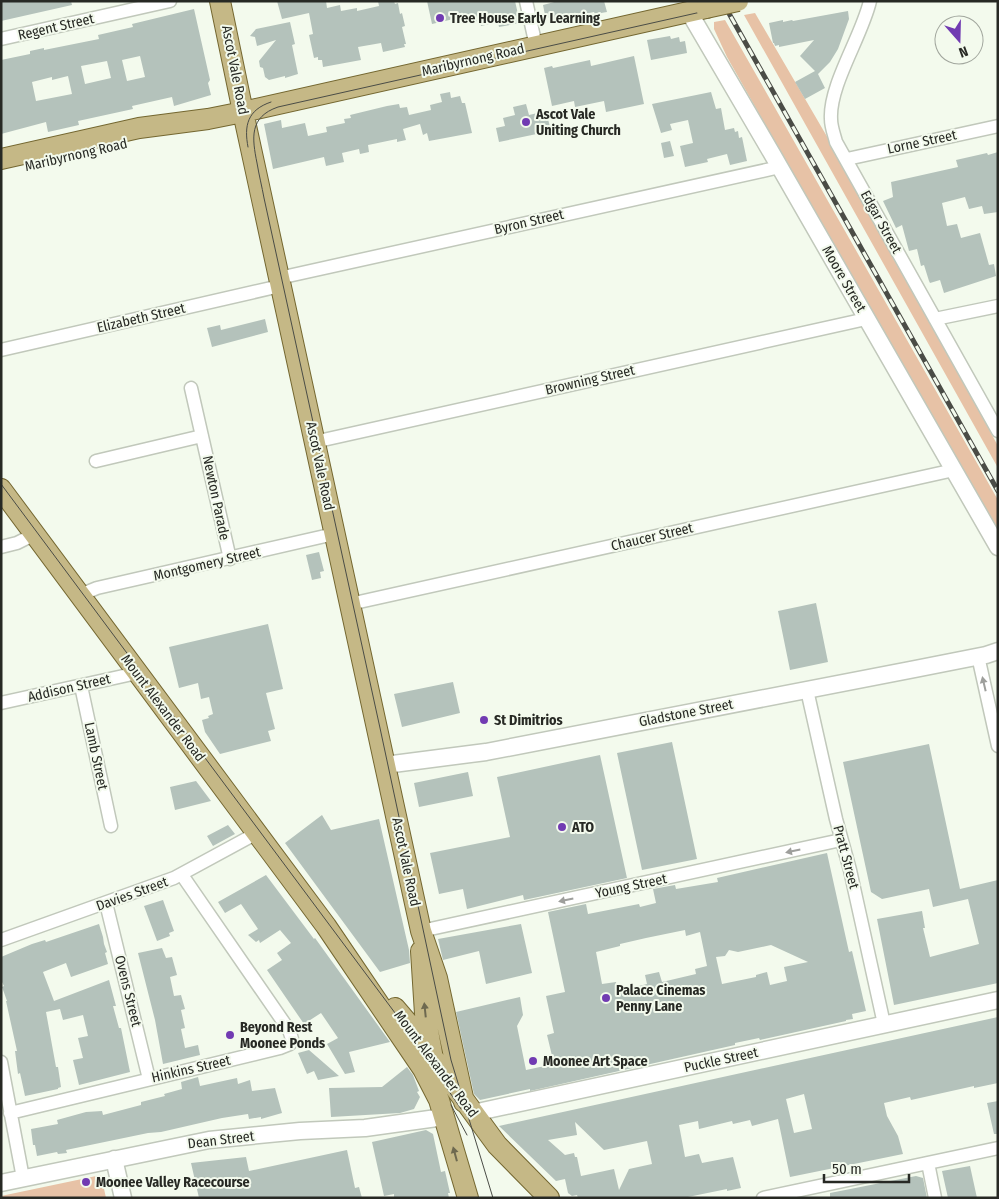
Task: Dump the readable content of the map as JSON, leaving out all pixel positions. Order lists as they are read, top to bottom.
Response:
{
  "streets": {
    "main road": [
      "Maribyrnong Road",
      "Ascot Vale Road",
      "Mount Alexander Road",
      "Puckle Street"
    ],
    "street": [
      "Regent Street",
      "Lorne Street",
      "Byron Street",
      "Edgar Street",
      "Moore Street",
      "Elizabeth Street",
      "Browning Street",
      "Newton Parade",
      "Chaucer Street",
      "Montgomery Street",
      "Addison Street",
      "Gladstone Street",
      "Lamb Street",
      "Pratt Street",
      "Young Street",
      "Davies Street",
      "Ovens Street",
      "Hinkins Street",
      "Dean Street"
    ]
  },
  "crossings": [
    ["Maribyrnong Road", "Ascot Vale Road"],
    ["Maribyrnong Road", "Moore Street"],
    ["Ascot Vale Road", "Byron Street"],
    ["Ascot Vale Road", "Elizabeth Street"],
    ["Ascot Vale Road", "Browning Street"],
    ["Ascot Vale Road", "Chaucer Street"],
    ["Ascot Vale Road", "Montgomery Street"],
    ["Ascot Vale Road", "Mount Alexander Road"],
    ["Ascot Vale Road", "Gladstone Street"],
    ["Ascot Vale Road", "Young Street"],
    ["Ascot Vale Road", "Puckle Street"],
    ["Ascot Vale Road", "Dean Street"],
    ["Lorne Street", "Edgar Street"],
    ["Byron Street", "Moore Street"],
    ["Byron Street", "Elizabeth Street"],
    ["Moore Street", "Browning Street"],
    ["Moore Street", "Chaucer Street"],
    ["Newton Parade", "Montgomery Street"],
    ["Montgomery Street", "Mount Alexander Road"],
    ["Addison Street", "Mount Alexander Road"],
    ["Addison Street", "Lamb Street"],
    ["Mount Alexander Road", "Davies Street"],
    ["Mount Alexander Road", "Puckle Street"],
    ["Mount Alexander Road", "Dean Street"],
    ["Gladstone Street", "Pratt Street"],
    ["Pratt Street", "Young Street"],
    ["Pratt Street", "Puckle Street"],
    ["Davies Street", "Ovens Street"],
    ["Davies Street", "Hinkins Street"],
    ["Ovens Street", "Hinkins Street"],
    ["Puckle Street", "Dean Street"]
  ],
  "one_way": ["Young Street"],
  "places": [
    "Tree House Early Learning",
    "Ascot Vale Uniting Church",
    "St Dimitrios",
    "ATO",
    "Palace Cinemas Penny Lane",
    "Beyond Rest Moonee Ponds",
    "Moonee Art Space",
    "Moonee Valley Racecourse"
  ],
  "scale_bar": "50 m",
  "north": "bottom"
}
